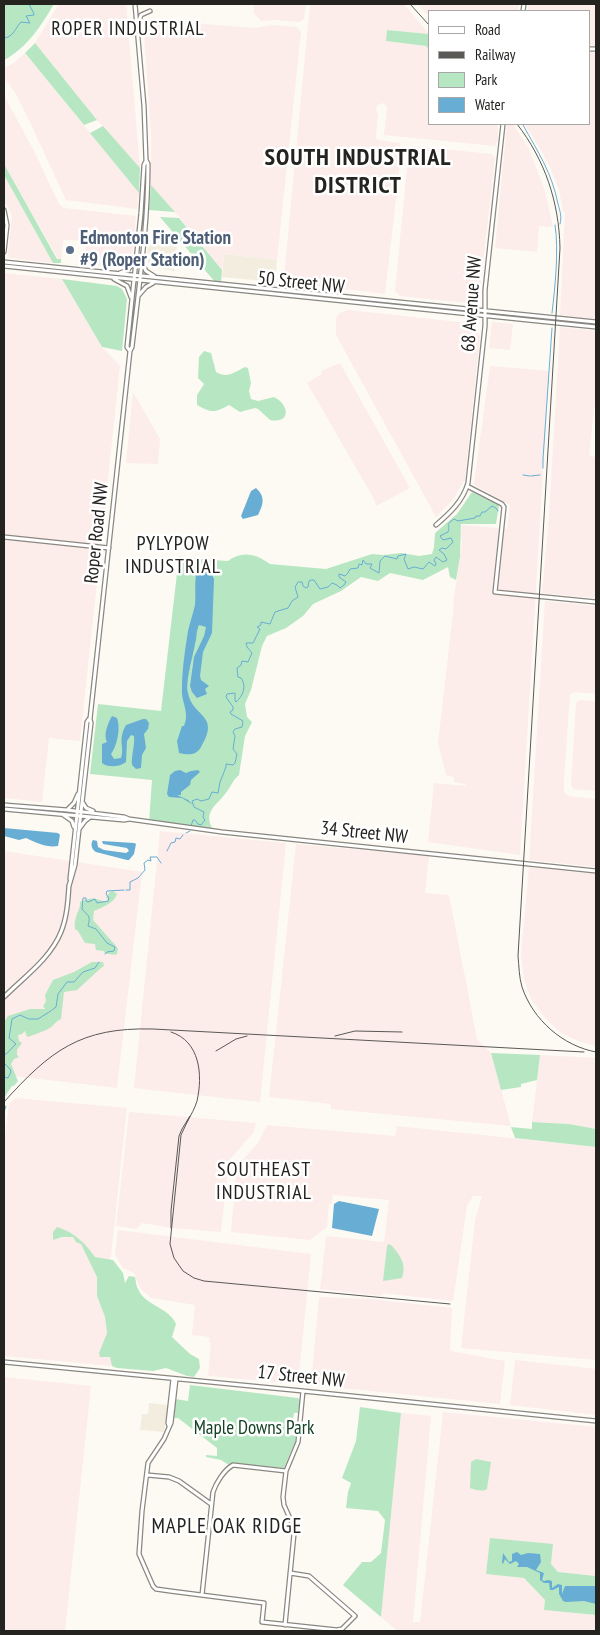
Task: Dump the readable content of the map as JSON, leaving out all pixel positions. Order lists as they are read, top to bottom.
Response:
{
  "streets": {
    "main road": [
      "50 Street NW",
      "68 Avenue NW",
      "Roper Road NW",
      "34 Street NW",
      "17 Street NW"
    ]
  },
  "crossings": [
    ["50 Street NW", "68 Avenue NW"],
    ["50 Street NW", "Roper Road NW"],
    ["Roper Road NW", "34 Street NW"]
  ],
  "districts": [
    "ROPER INDUSTRIAL",
    "SOUTH INDUSTRIAL DISTRICT",
    "PYLYPOW INDUSTRIAL",
    "SOUTHEAST INDUSTRIAL",
    "MAPLE OAK RIDGE"
  ],
  "parks": ["Maple Downs Park"],
  "places": ["Edmonton Fire Station #9 (Roper Station)"],
  "legend": [
    "Road",
    "Railway",
    "Park",
    "Water"
  ]
}
